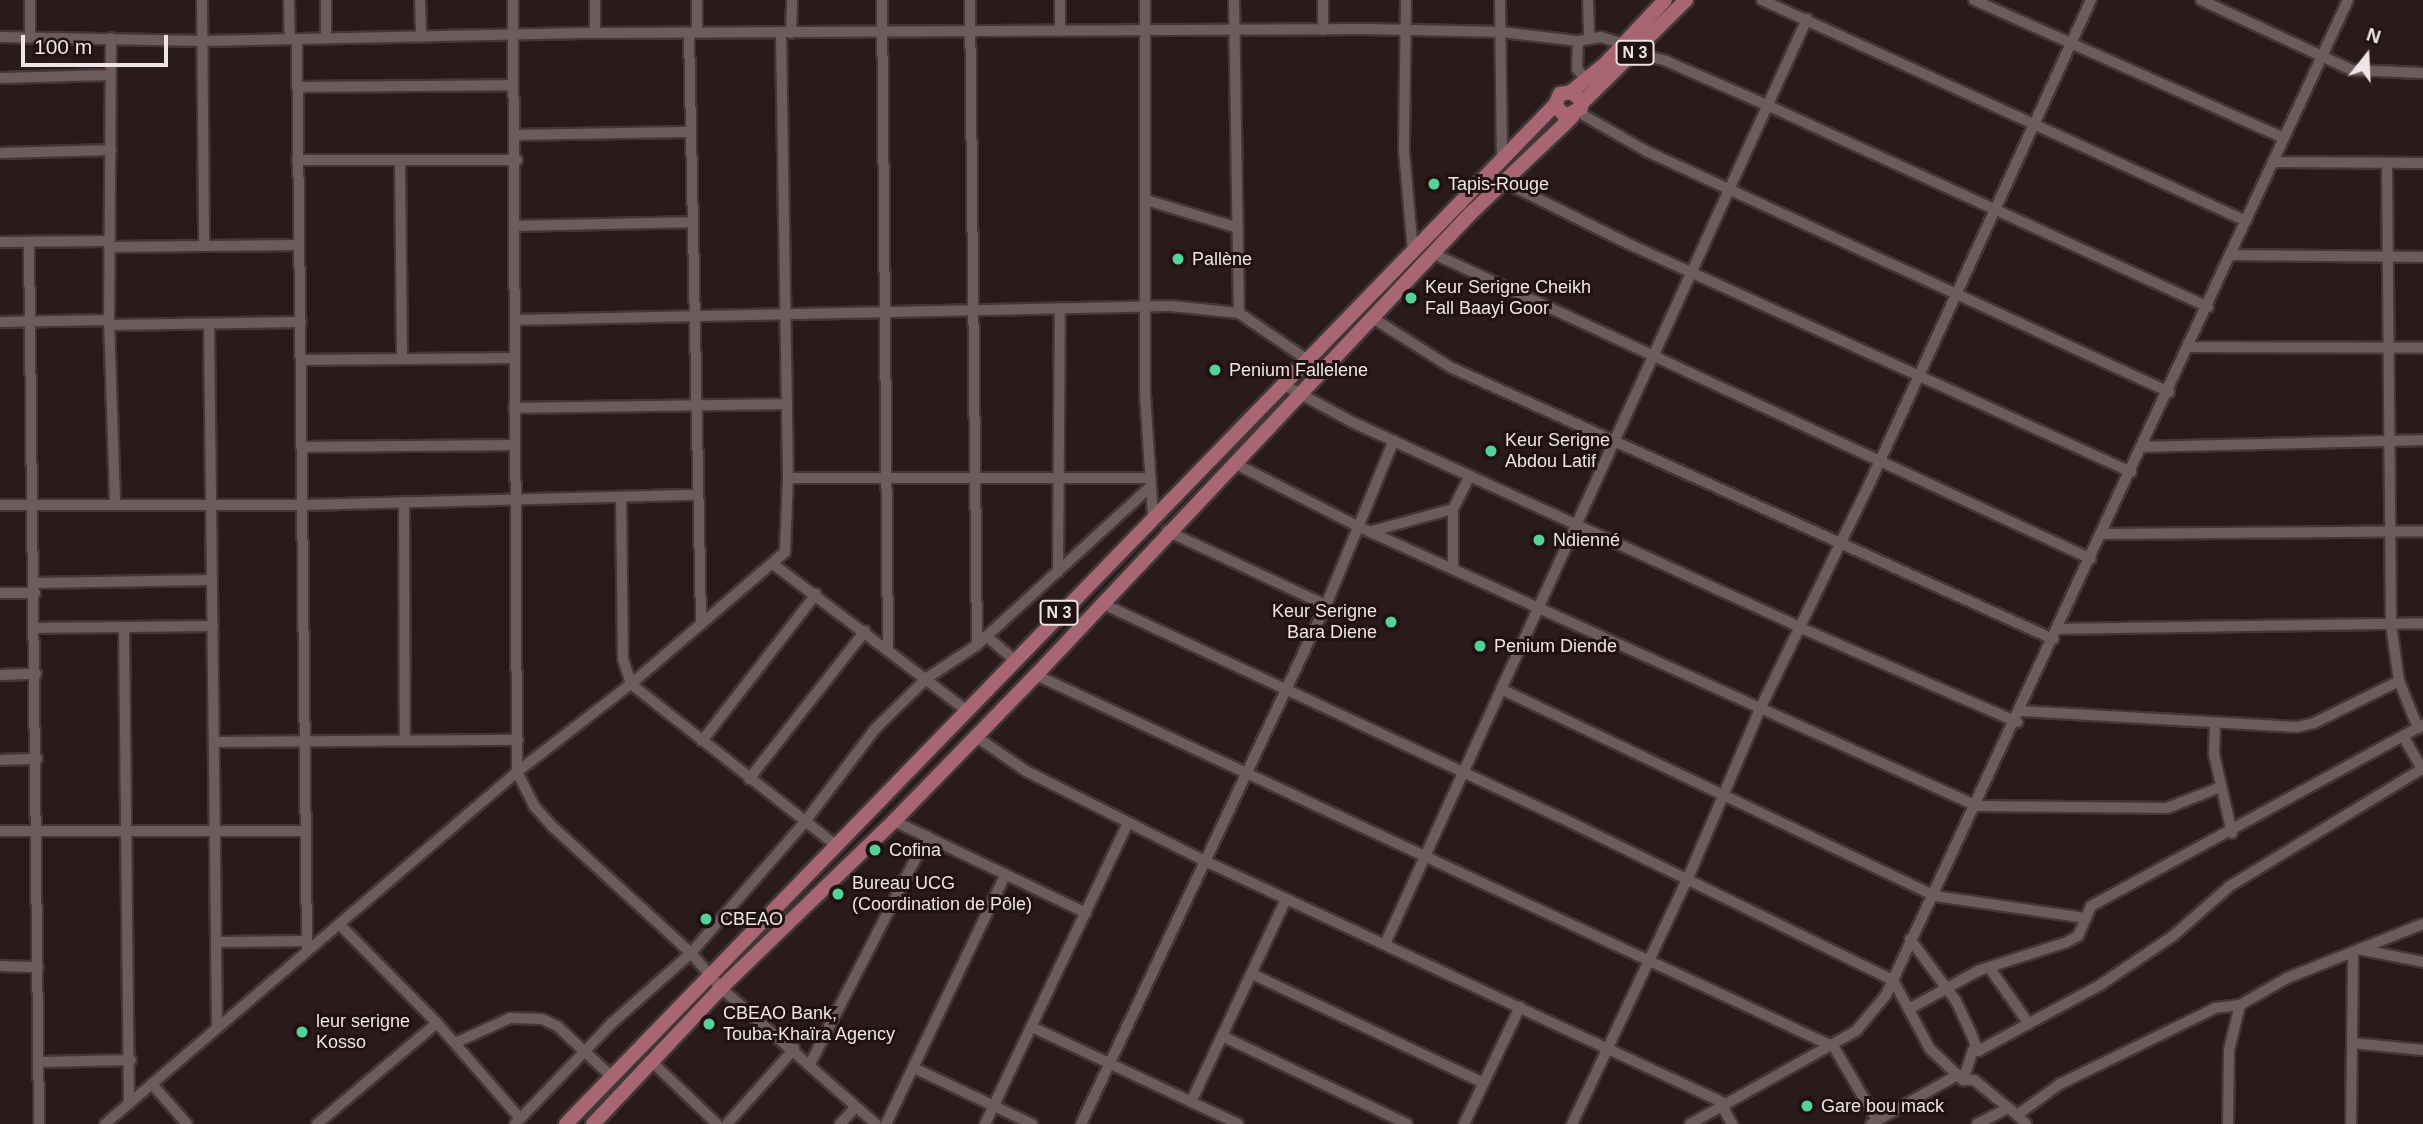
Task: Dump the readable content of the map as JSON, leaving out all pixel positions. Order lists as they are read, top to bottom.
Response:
{
  "streets": {
    "main road": ["N 3"]
  },
  "places": [
    "Tapis-Rouge",
    "Pallène",
    "Keur Serigne Cheikh Fall Baayi Goor",
    "Penium Fallelene",
    "Keur Serigne Abdou Latif",
    "Ndienné",
    "Keur Serigne Bara Diene",
    "Penium Diende",
    "Cofina",
    "Bureau UCG (Coordination de Pôle)",
    "CBEAO",
    "CBEAO Bank, Touba-Khaïra Agency",
    "leur serigne Kosso",
    "Gare bou mack"
  ],
  "scale_bar": "100 m",
  "north": "top"
}
